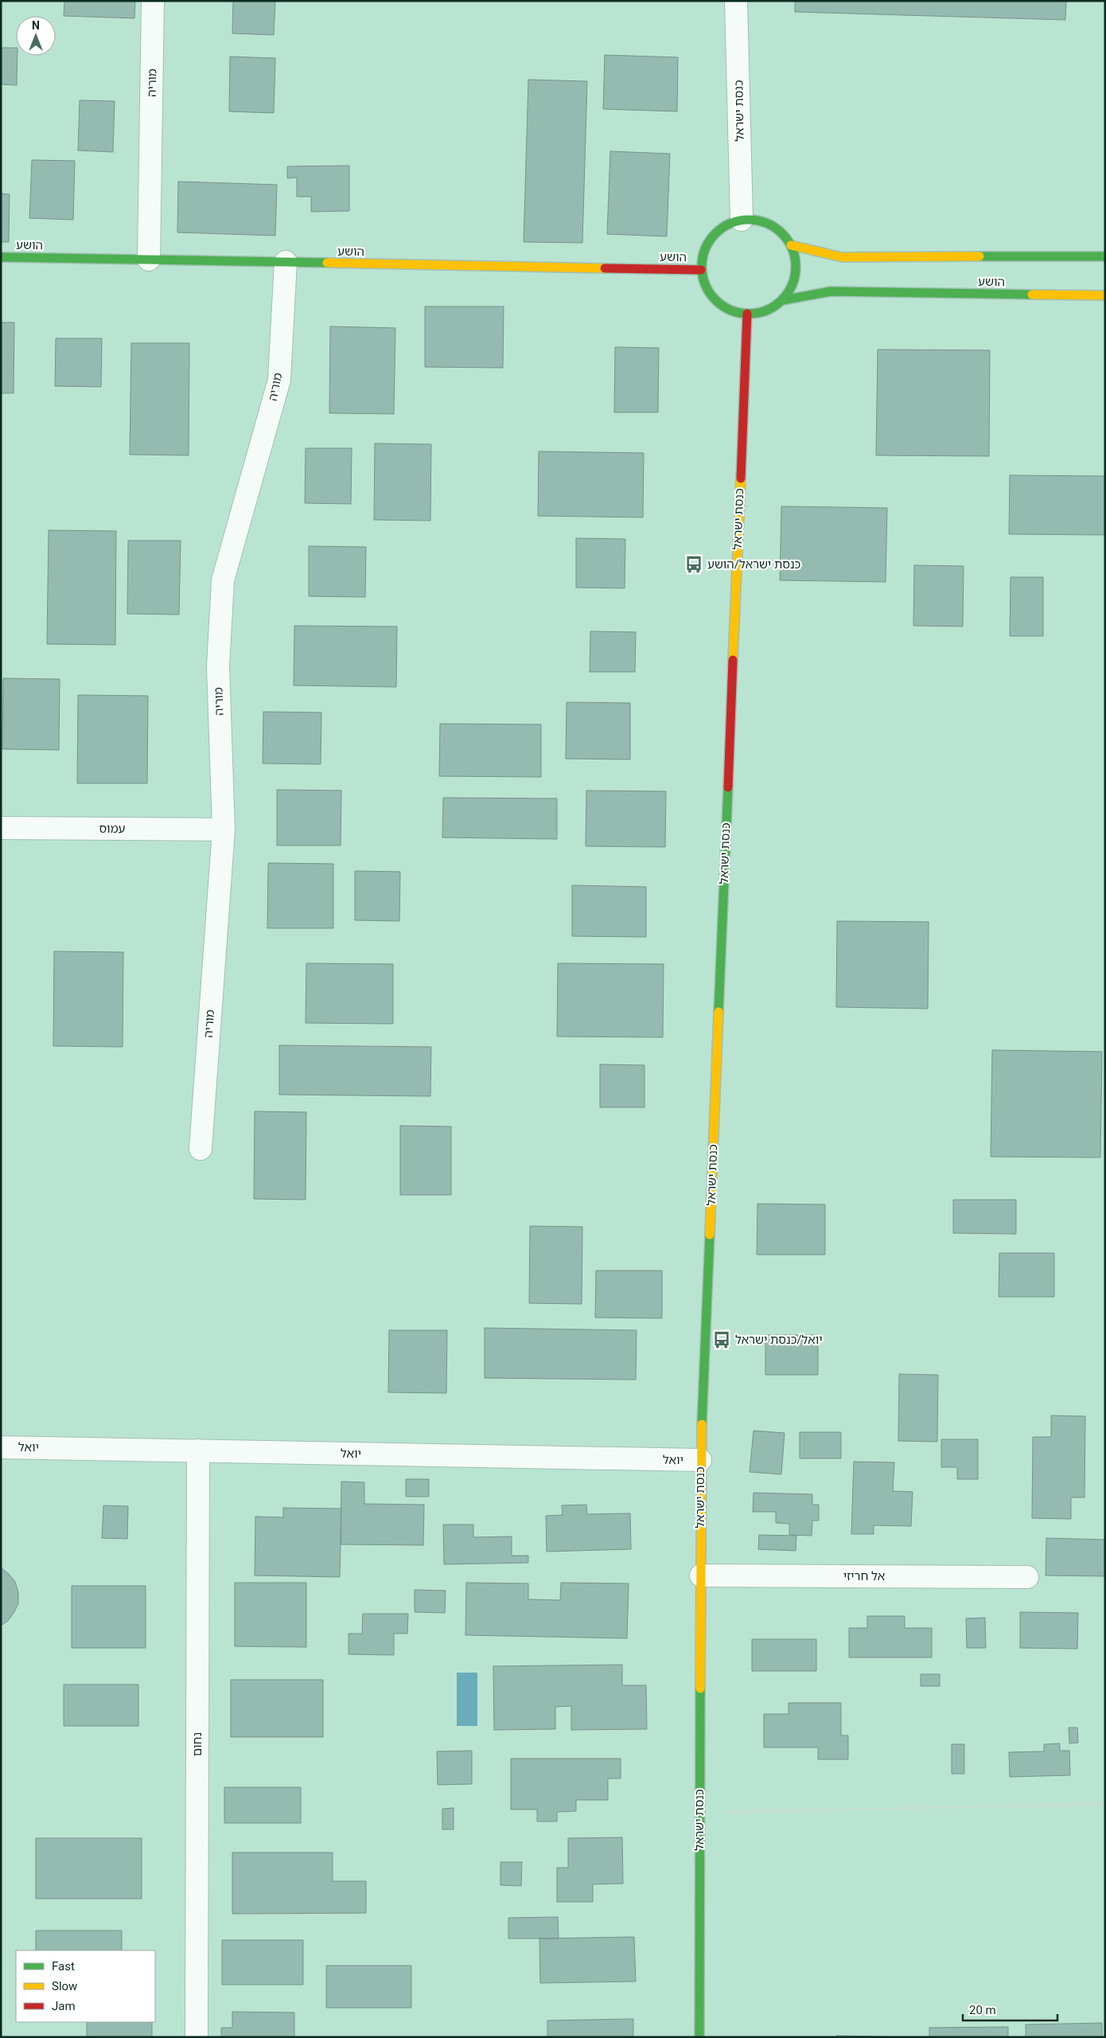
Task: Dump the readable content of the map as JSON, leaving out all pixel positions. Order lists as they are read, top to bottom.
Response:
{
  "streets": {
    "street": [
      "מוריה",
      "כנסת ישראל",
      "הושע",
      "עמוס",
      "יואל",
      "אל חריזי",
      "נחום"
    ]
  },
  "crossings": [
    ["מוריה", "הושע"],
    ["מוריה", "עמוס"],
    ["כנסת ישראל", "הושע"],
    ["כנסת ישראל", "יואל"],
    ["כנסת ישראל", "אל חריזי"],
    ["יואל", "נחום"]
  ],
  "places": {
    "bus stop": ["כנסת ישראל/הושע", "יואל/כנסת ישראל"]
  },
  "legend": ["Fast", "Slow", "Jam"],
  "scale_bar": "20 m",
  "north": "top"
}
